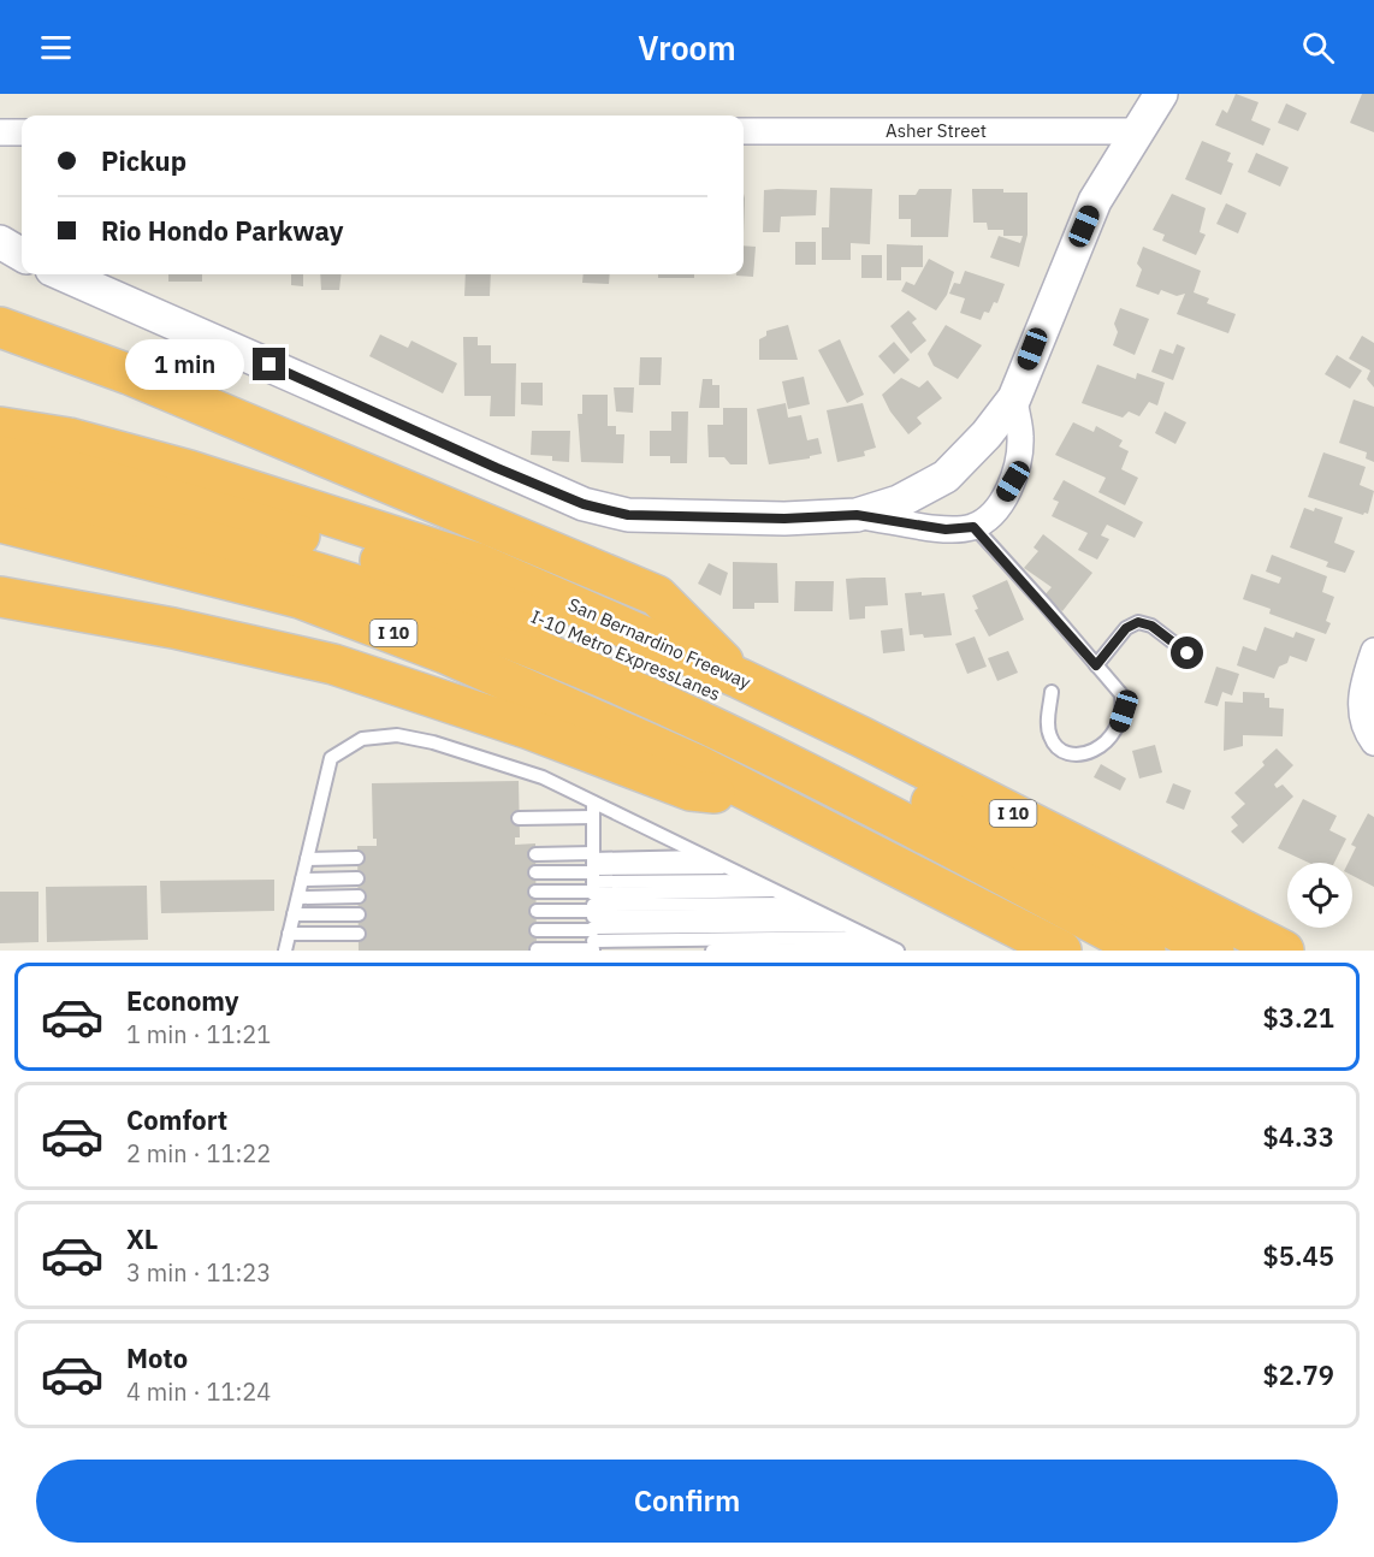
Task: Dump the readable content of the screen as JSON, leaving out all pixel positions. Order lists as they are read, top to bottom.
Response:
{
  "streets": {
    "highway": ["I 10", "San Bernardino Freeway", "I-10 Metro ExpressLanes"],
    "street": ["Asher Street"]
  },
  "page": {
    "header": "Vroom",
    "banner": ["Pickup", "Rio Hondo Parkway"],
    "bubble": "1 min",
    "list": [
      {
        "name": "Economy",
        "note": "1 min · 11:21",
        "value": "$3.21"
      },
      {
        "name": "Comfort",
        "note": "2 min · 11:22",
        "value": "$4.33"
      },
      {
        "name": "XL",
        "note": "3 min · 11:23",
        "value": "$5.45"
      },
      {
        "name": "Moto",
        "note": "4 min · 11:24",
        "value": "$2.79"
      }
    ],
    "buttons": "Confirm"
  }
}
